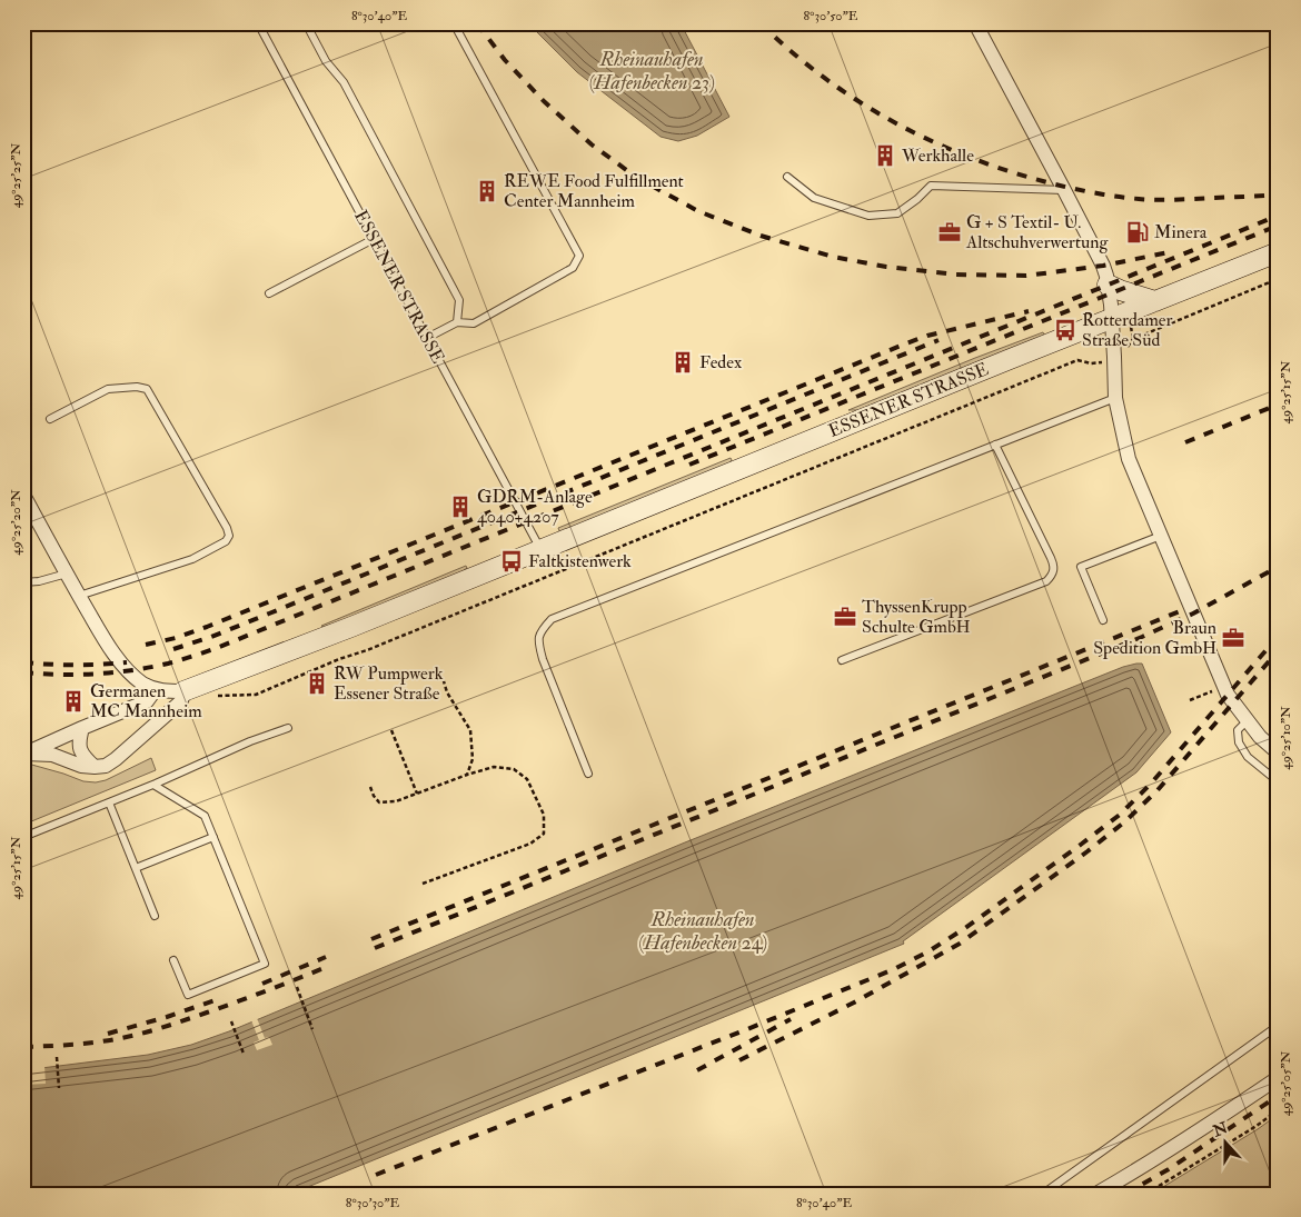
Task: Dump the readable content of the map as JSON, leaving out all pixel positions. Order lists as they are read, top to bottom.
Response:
{
  "streets": {
    "street": ["ESSENER STRASSE"]
  },
  "water": ["Rheinauhafen (Hafenbecken 23)", "Rheinauhafen (Hafenbecken 24)"],
  "places": {
    "building": [
      "Werkhalle",
      "REWE Food Fulfillment Center Mannheim",
      "Fedex",
      "GDRM-Anlage 4040+4207",
      "RW Pumpwerk Essener Straße",
      "Germanen MC Mannheim"
    ],
    "office": ["G + S Textil- U. Altschuhverwertung", "ThyssenKrupp Schulte GmbH", "Braun Spedition GmbH"],
    "fuel station": ["Minera"],
    "bus stop": ["Rotterdamer Straße Süd", "Faltkistenwerk"]
  },
  "north": "top",
  "coordinates": [
    "8°30'40\"E",
    "8°30'50\"E",
    "49°25'25\"N",
    "49°25'15\"N",
    "49°25'20\"N",
    "49°25'10\"N",
    "49°25'05\"N",
    "8°30'30\"E"
  ]
}
